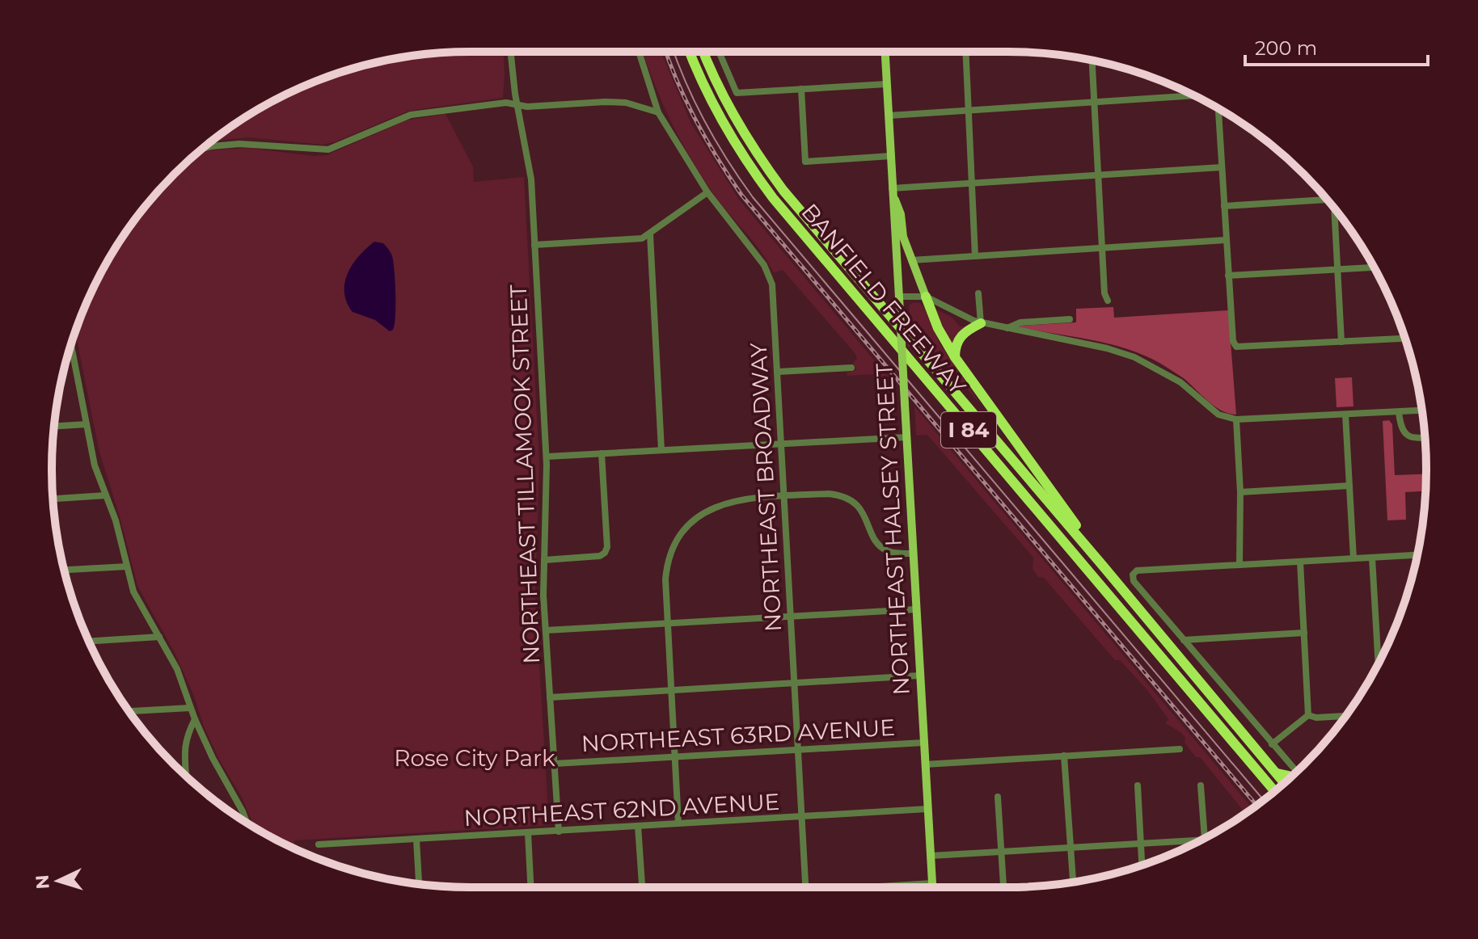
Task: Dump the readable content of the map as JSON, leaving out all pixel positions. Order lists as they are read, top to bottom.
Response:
{
  "streets": {
    "highway": ["BANFIELD FREEWAY", "I 84"],
    "main road": ["NORTHEAST HALSEY STREET"],
    "street": [
      "NORTHEAST TILLAMOOK STREET",
      "NORTHEAST BROADWAY",
      "NORTHEAST 63RD AVENUE",
      "NORTHEAST 62ND AVENUE"
    ]
  },
  "crossings": [
    ["NORTHEAST TILLAMOOK STREET", "NORTHEAST 63RD AVENUE"],
    ["NORTHEAST TILLAMOOK STREET", "NORTHEAST 62ND AVENUE"],
    ["NORTHEAST BROADWAY", "NORTHEAST 63RD AVENUE"],
    ["NORTHEAST BROADWAY", "NORTHEAST 62ND AVENUE"],
    ["NORTHEAST HALSEY STREET", "NORTHEAST 63RD AVENUE"],
    ["NORTHEAST HALSEY STREET", "NORTHEAST 62ND AVENUE"]
  ],
  "parks": ["Rose City Park"],
  "scale_bar": "200 m",
  "north": "left"
}
